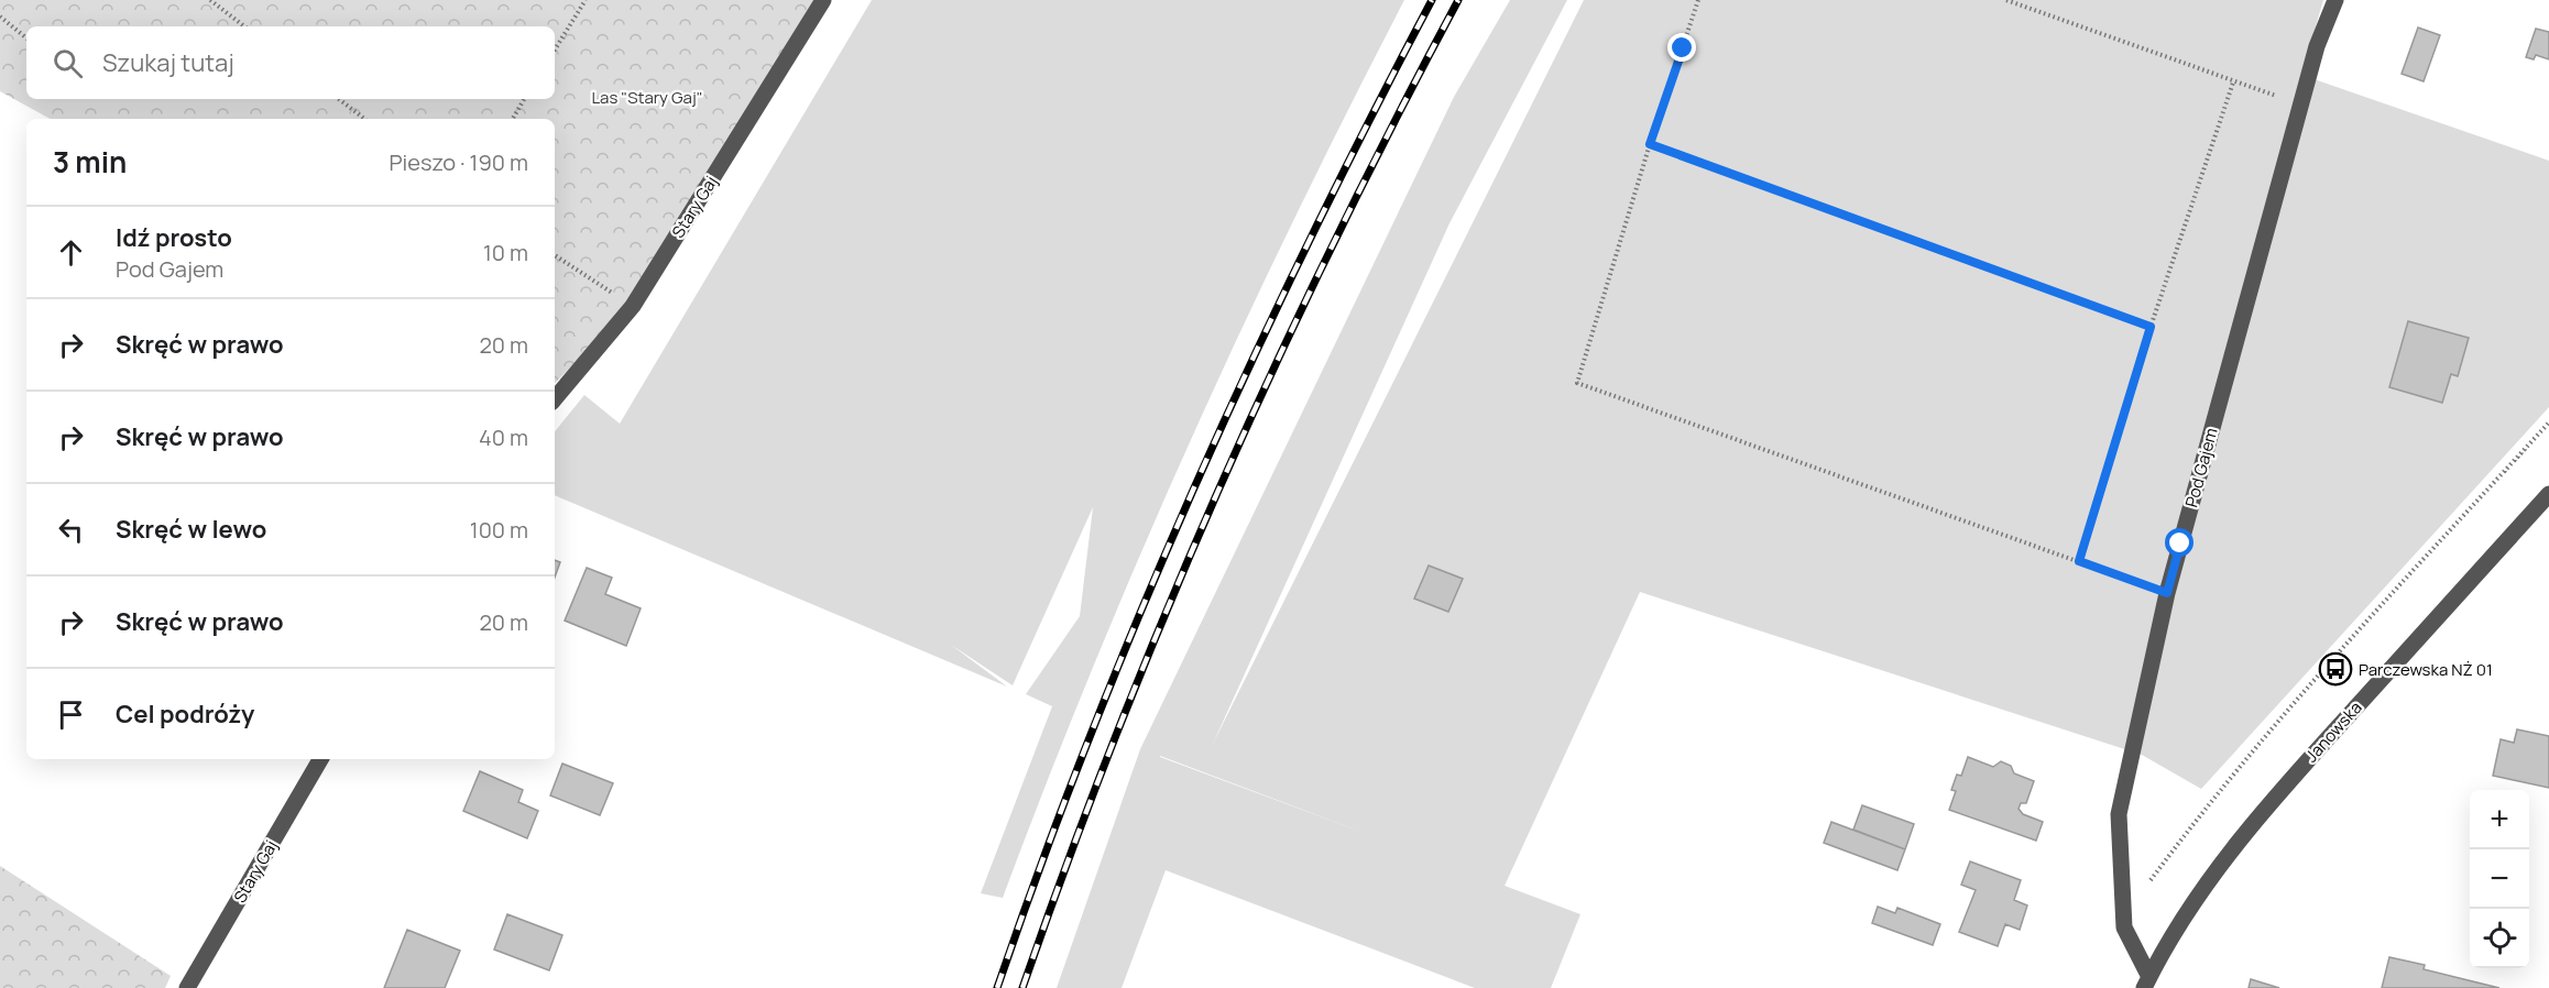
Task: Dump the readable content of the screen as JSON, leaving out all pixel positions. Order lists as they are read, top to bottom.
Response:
{
  "streets": {
    "street": ["Stary Gaj", "Pod Gajem", "Janowska"]
  },
  "crossings": [
    ["Pod Gajem", "Janowska"]
  ],
  "parks": ["Las \"Stary Gaj\""],
  "places": {
    "bus stop": ["Parczewska NŻ 01"]
  },
  "page": {
    "search": "Szukaj tutaj",
    "heading": ["3 min", "Pieszo · 190 m"],
    "list": [
      ["Idź prosto", "Pod Gajem", "10 m"],
      ["Skręć w prawo", "20 m"],
      ["Skręć w prawo", "40 m"],
      ["Skręć w lewo", "100 m"],
      ["Skręć w prawo", "20 m"],
      "Cel podróży"
    ],
    "map_buttons": ["+", "−"]
  }
}
